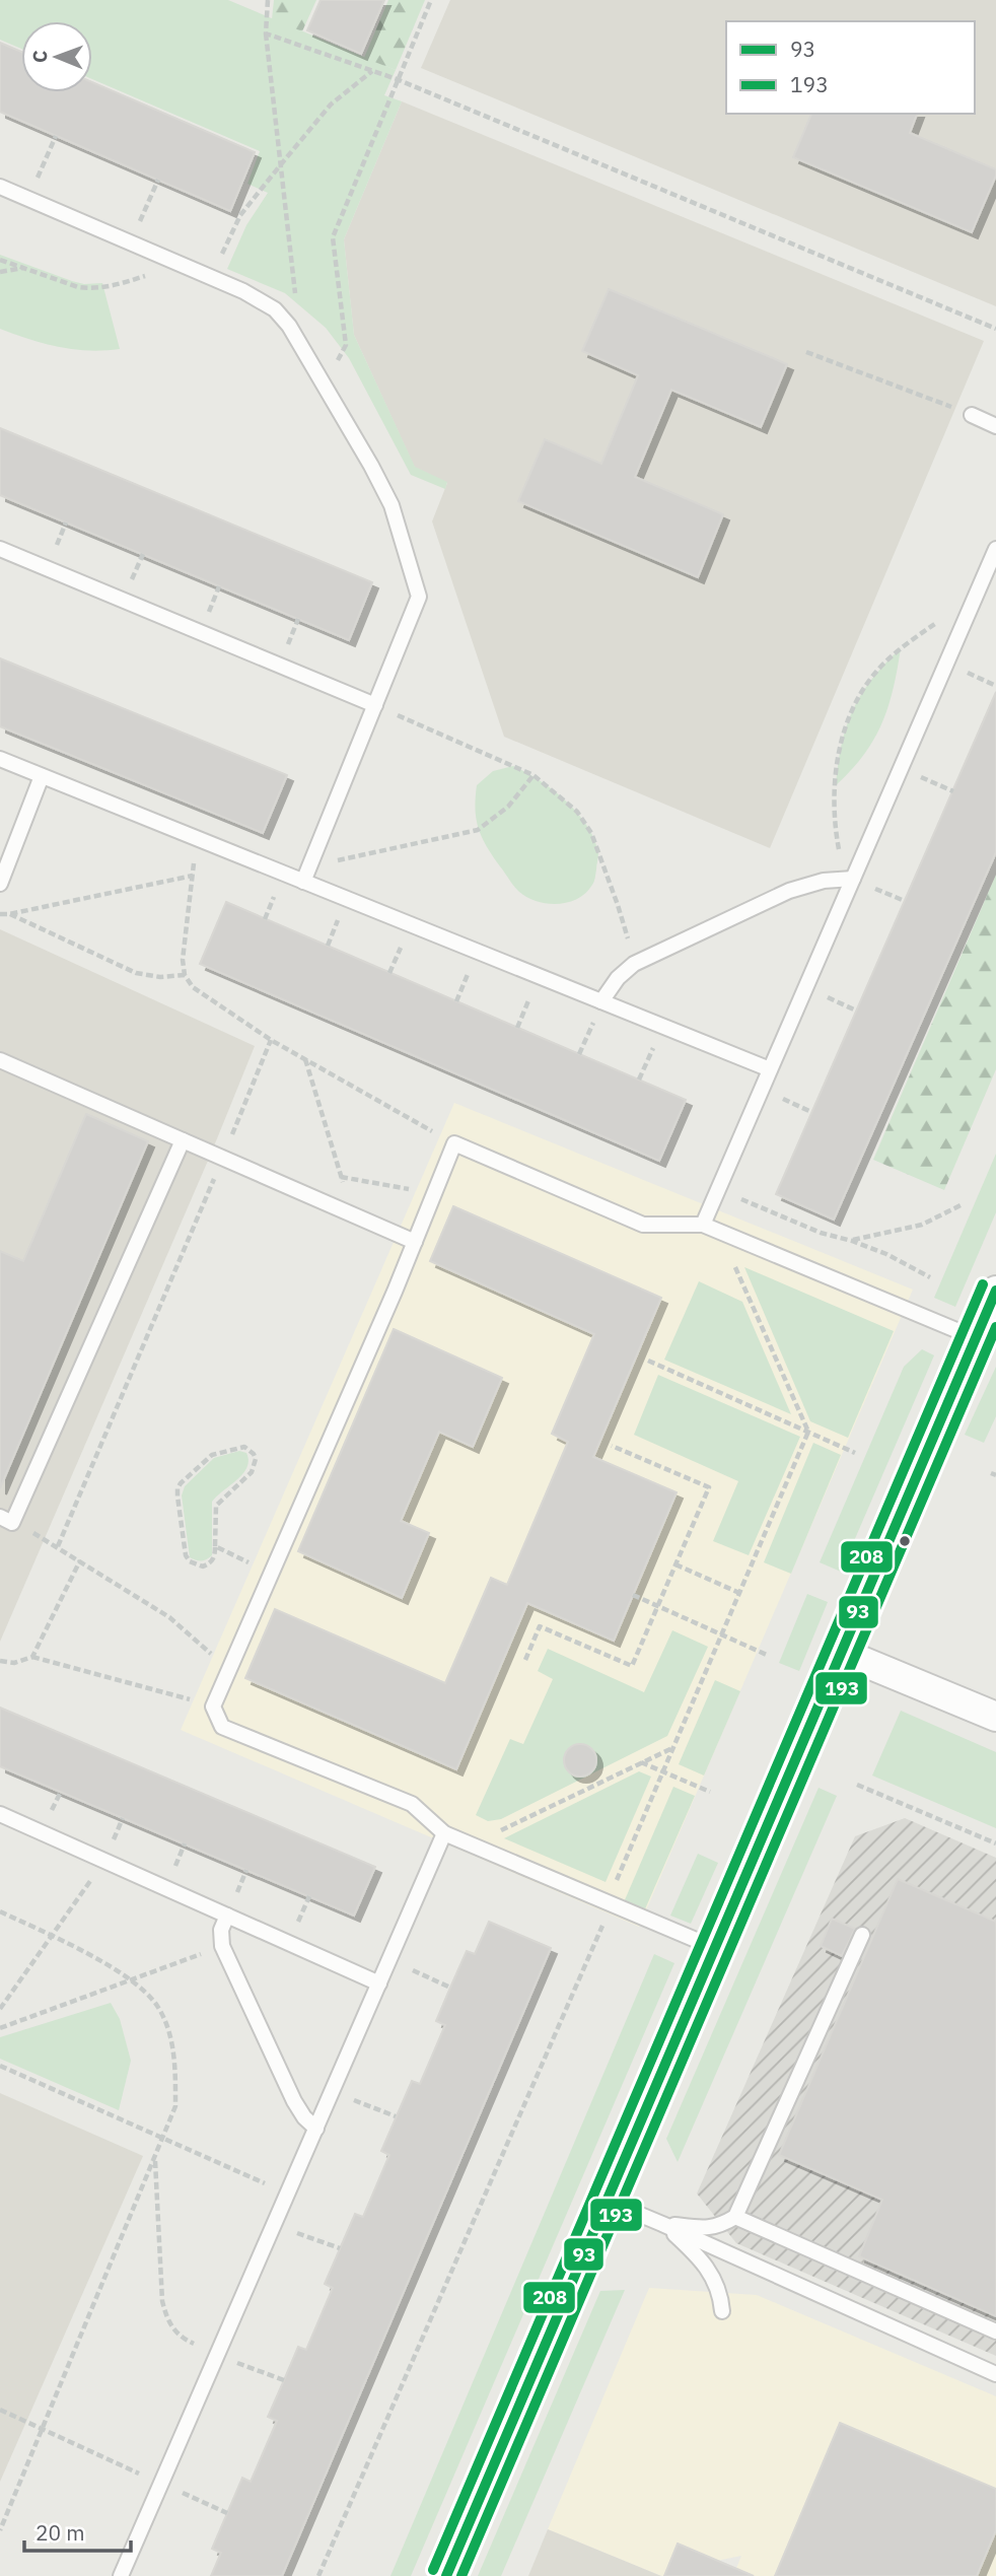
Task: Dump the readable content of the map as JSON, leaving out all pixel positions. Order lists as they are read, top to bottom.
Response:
{
  "lines": ["transit line 208", "transit line 93", "transit line 193"],
  "legend": ["93", "193"],
  "scale_bar": "20 m",
  "north": "left"
}
